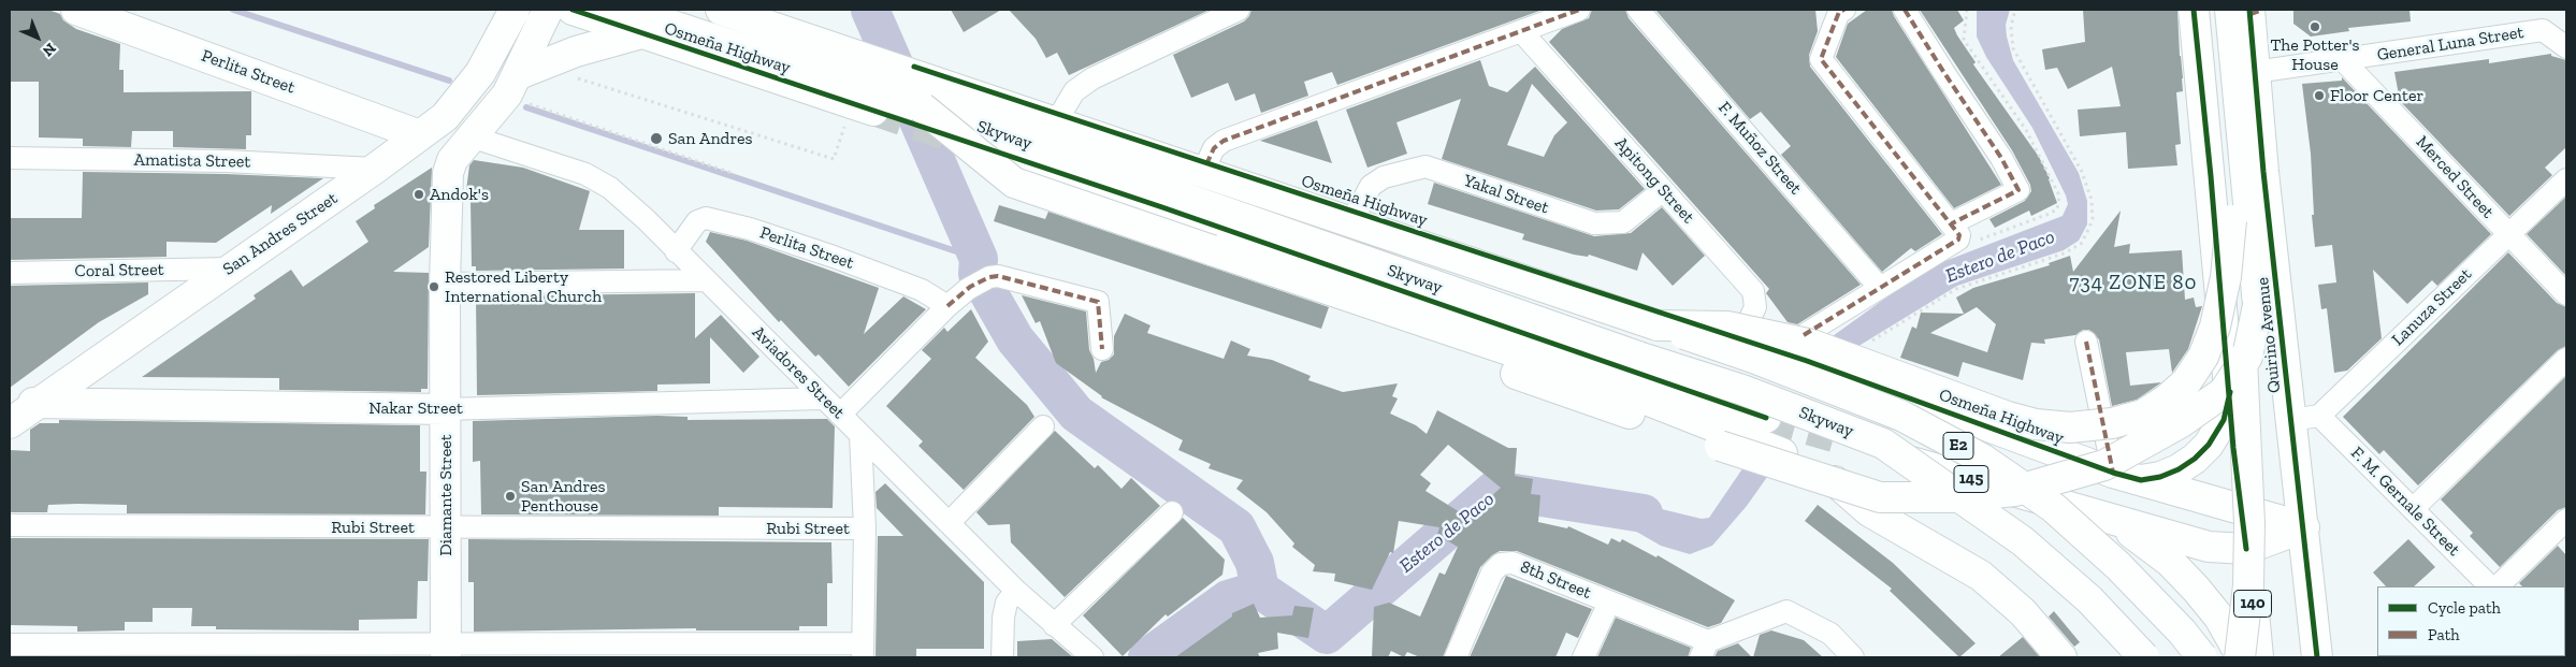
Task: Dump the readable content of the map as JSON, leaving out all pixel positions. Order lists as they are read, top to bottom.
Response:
{
  "streets": {
    "main road": [
      "Osmeña Highway",
      "Perlita Street",
      "Skyway",
      "San Andres Street",
      "Quirino Avenue",
      "Nakar Street",
      "E2",
      "145",
      "Diamante Street",
      "140"
    ],
    "street": [
      "General Luna Street",
      "F. Muñoz Street",
      "Amatista Street",
      "Merced Street",
      "Apitong Street",
      "Yakal Street",
      "Coral Street",
      "Lanuza Street",
      "Aviadores Street",
      "F. M. Gernale Street",
      "Rubi Street",
      "8th Street"
    ]
  },
  "crossings": [
    ["General Luna Street", "Merced Street"],
    ["General Luna Street", "Quirino Avenue"],
    ["Osmeña Highway", "Apitong Street"],
    ["Osmeña Highway", "Yakal Street"],
    ["Osmeña Highway", "Quirino Avenue"],
    ["Osmeña Highway", "145"],
    ["Osmeña Highway", "140"],
    ["Perlita Street", "San Andres Street"],
    ["Perlita Street", "Aviadores Street"],
    ["Amatista Street", "San Andres Street"],
    ["Merced Street", "Lanuza Street"],
    ["Apitong Street", "Yakal Street"],
    ["San Andres Street", "Coral Street"],
    ["San Andres Street", "Nakar Street"],
    ["Lanuza Street", "Quirino Avenue"],
    ["Lanuza Street", "F. M. Gernale Street"],
    ["Quirino Avenue", "145"],
    ["Quirino Avenue", "F. M. Gernale Street"],
    ["Aviadores Street", "Nakar Street"],
    ["Aviadores Street", "Diamante Street"],
    ["Nakar Street", "Diamante Street"],
    ["145", "140"],
    ["Diamante Street", "Rubi Street"]
  ],
  "districts": ["734 ZONE 80"],
  "water": ["Estero de Paco"],
  "places": [
    "The Potter's House",
    "Floor Center",
    "San Andres",
    "Andok's",
    "Restored Liberty International Church",
    "San Andres Penthouse"
  ],
  "legend": ["Cycle path", "Path"],
  "north": "bottom right"
}
